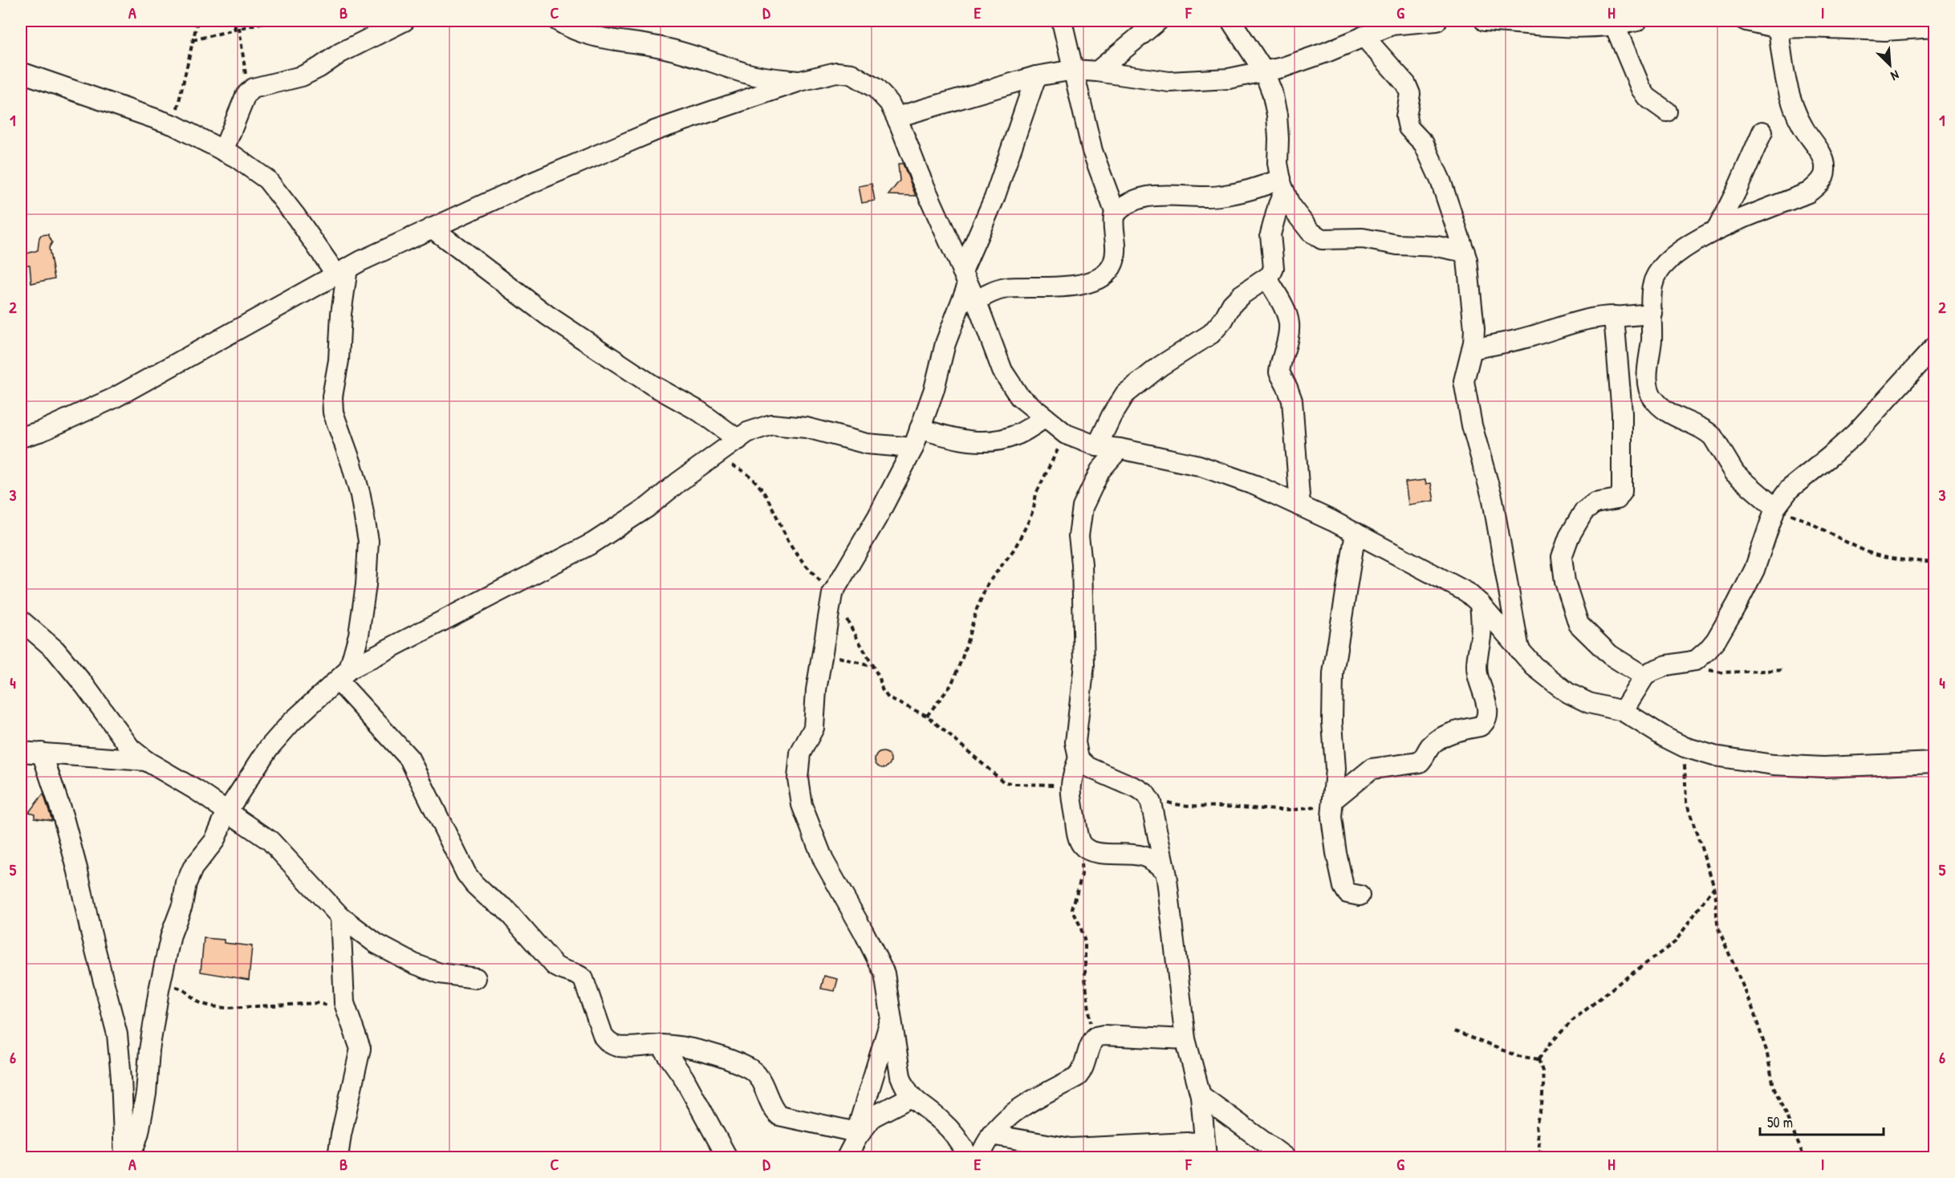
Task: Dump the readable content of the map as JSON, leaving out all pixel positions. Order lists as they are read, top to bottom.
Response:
{
  "scale_bar": "50 m",
  "north": "bottom right",
  "grid": {
    "columns": [
      "A",
      "B",
      "C",
      "D",
      "E",
      "F",
      "G",
      "H",
      "I"
    ],
    "rows": [
      "1",
      "2",
      "3",
      "4",
      "5",
      "6"
    ]
  }
}
